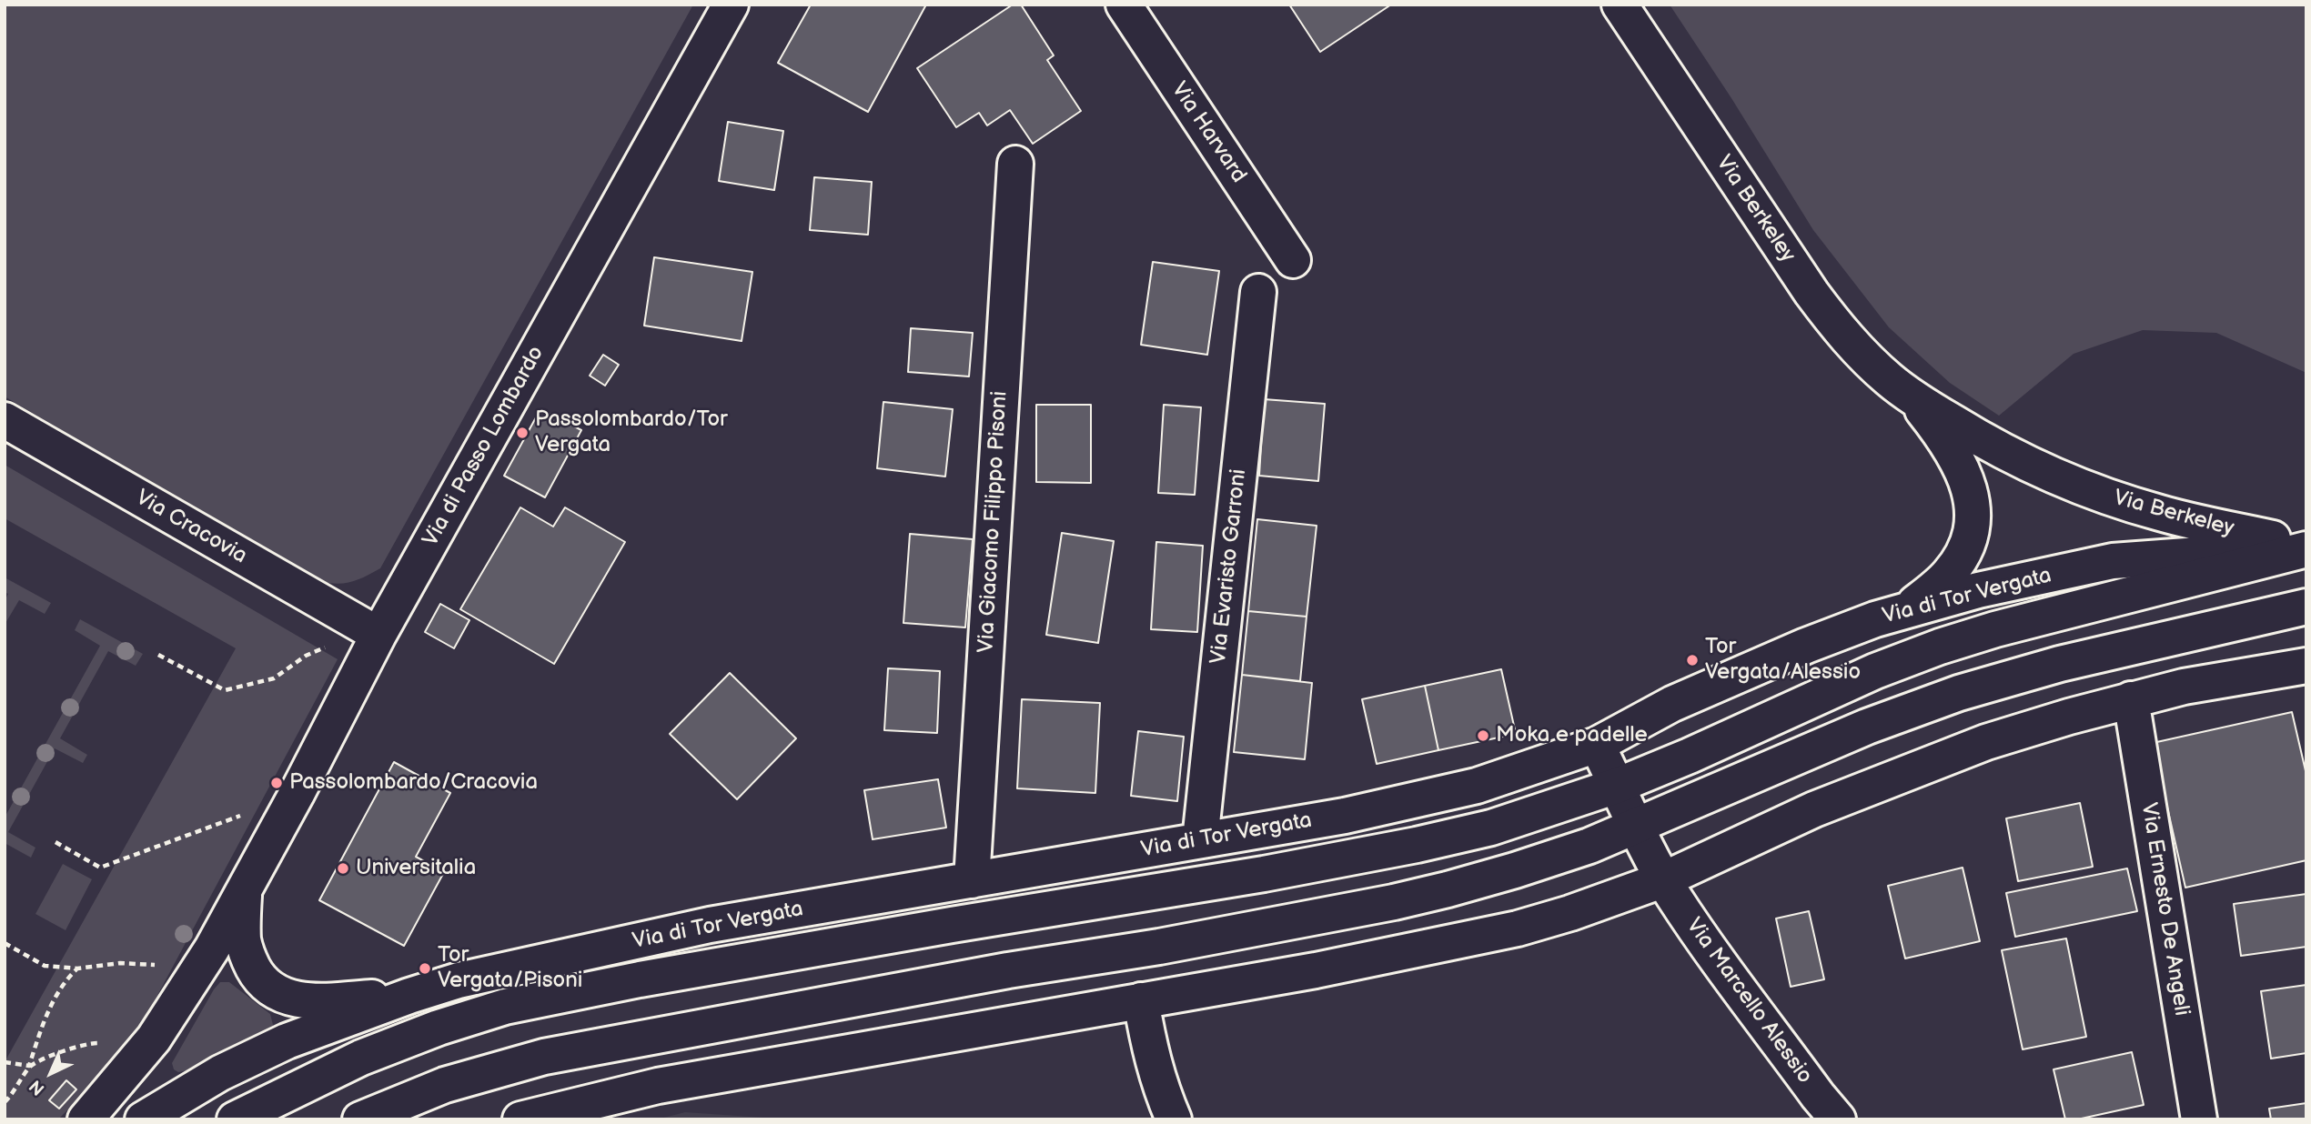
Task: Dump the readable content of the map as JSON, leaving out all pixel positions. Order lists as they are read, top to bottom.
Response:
{
  "streets": {
    "street": [
      "Via Harvard",
      "Via Berkeley",
      "Via di Passo Lombardo",
      "Via Giacomo Filippo Pisoni",
      "Via Cracovia",
      "Via Evaristo Garroni",
      "Via di Tor Vergata",
      "Via Ernesto De Angeli",
      "Via Marcello Alessio"
    ]
  },
  "crossings": [
    ["Via Berkeley", "Via di Tor Vergata"],
    ["Via di Passo Lombardo", "Via Cracovia"],
    ["Via di Passo Lombardo", "Via di Tor Vergata"],
    ["Via Giacomo Filippo Pisoni", "Via di Tor Vergata"],
    ["Via Evaristo Garroni", "Via di Tor Vergata"],
    ["Via di Tor Vergata", "Via Marcello Alessio"]
  ],
  "places": [
    "Passolombardo/Tor Vergata",
    "Tor Vergata/Alessio",
    "Moka e padelle",
    "Passolombardo/Cracovia",
    "Universitalia",
    "Tor Vergata/Pisoni"
  ],
  "north": "bottom left"
}
